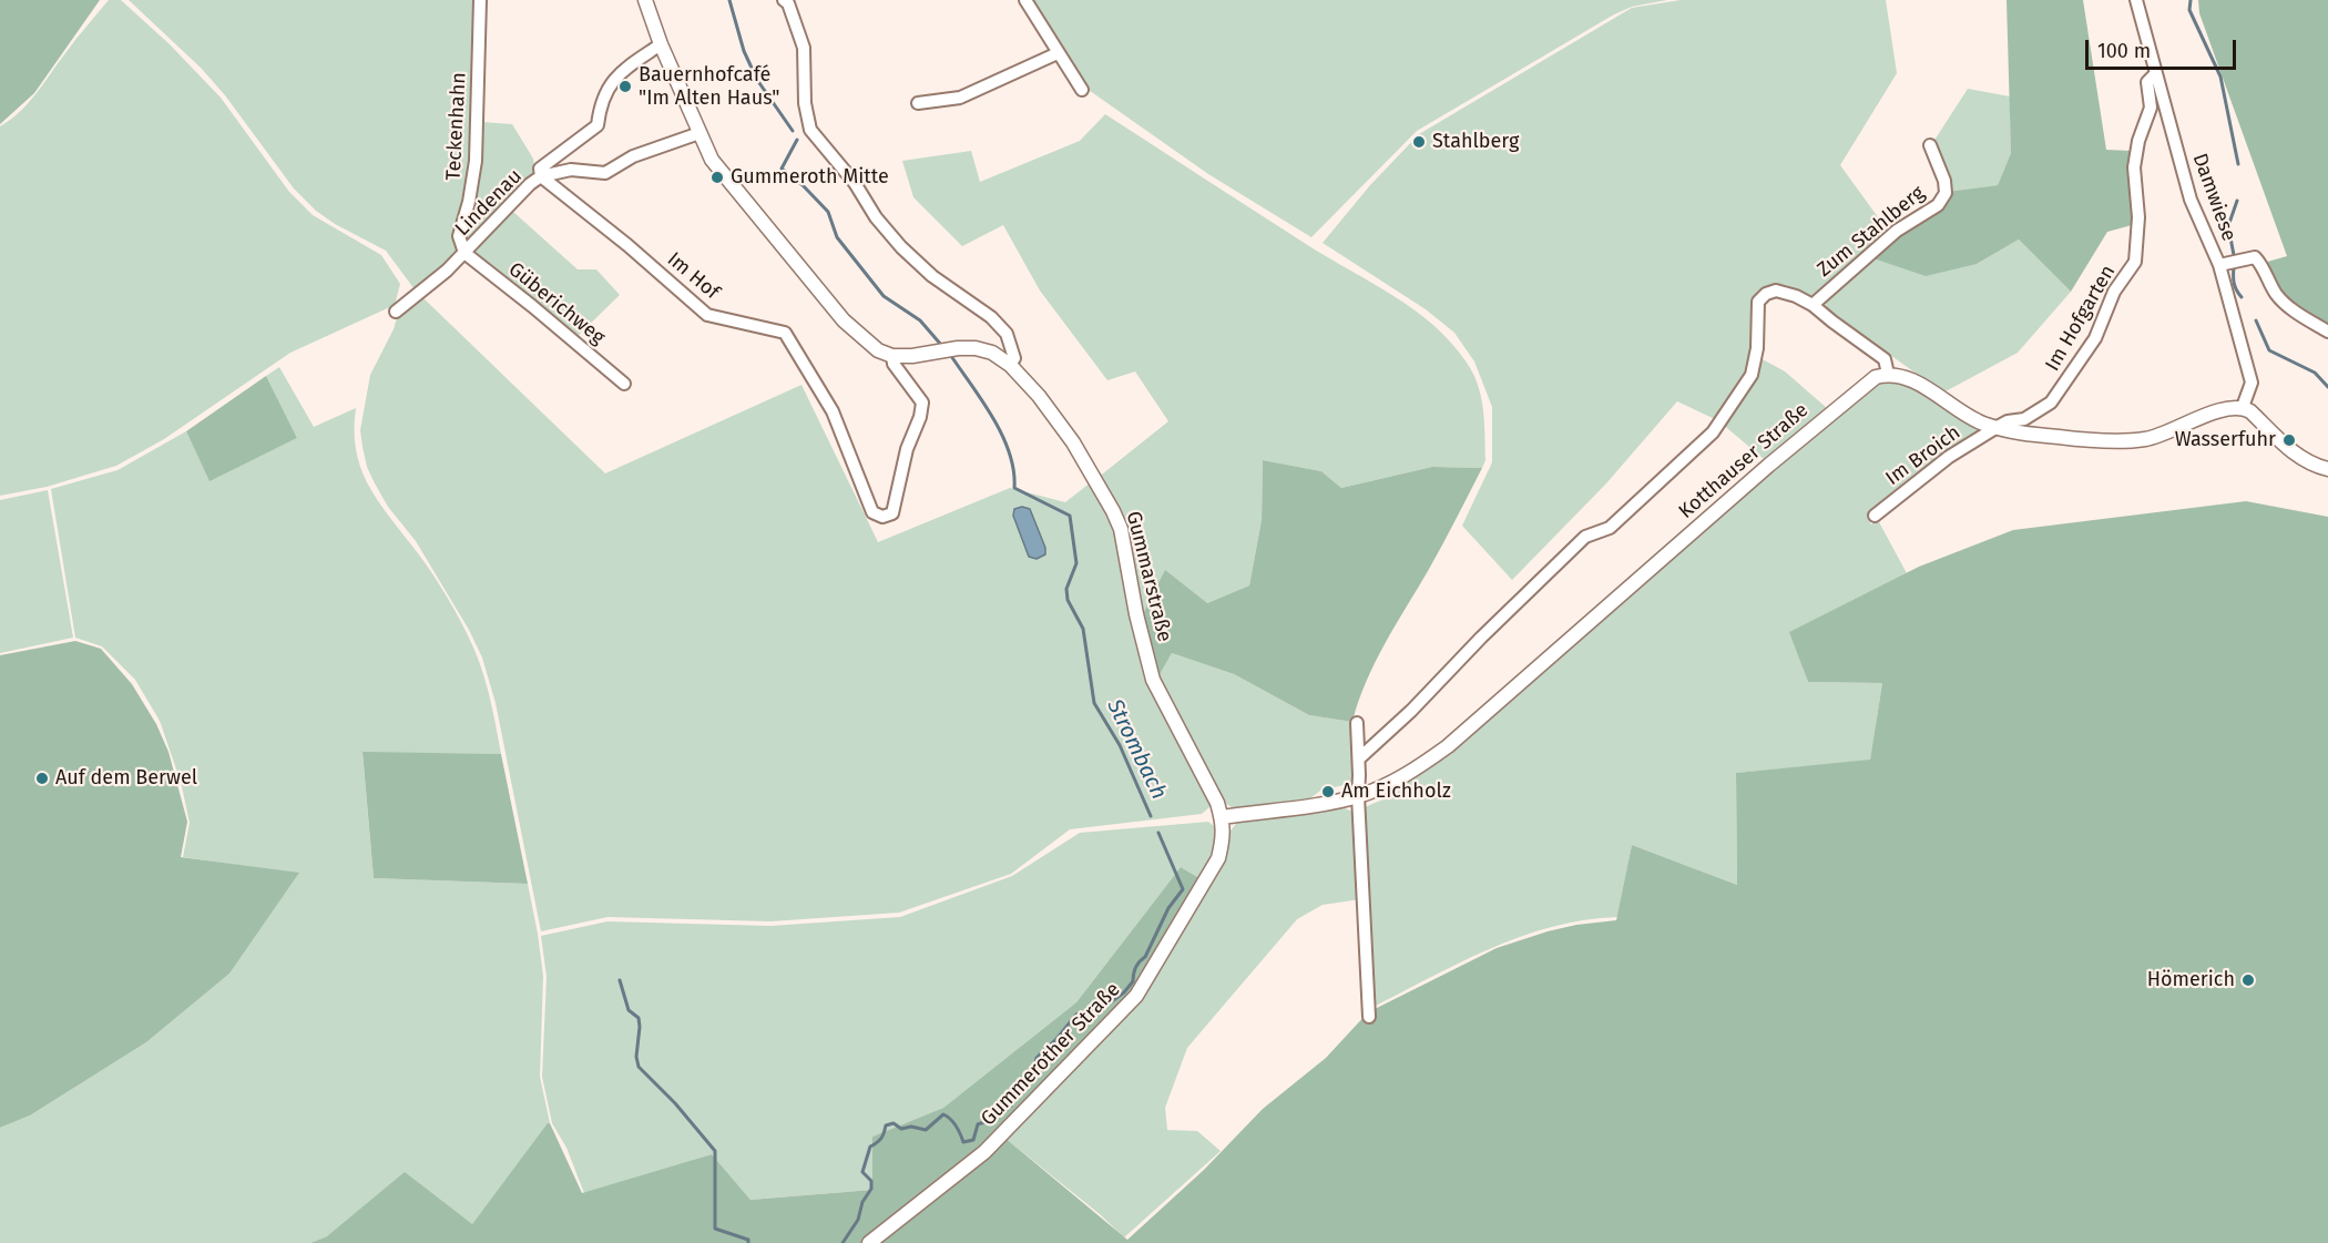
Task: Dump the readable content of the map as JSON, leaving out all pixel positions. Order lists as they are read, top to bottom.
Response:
{
  "streets": {
    "street": [
      "Teckenhahn",
      "Damwiese",
      "Lindenau",
      "Zum Stahlberg",
      "Im Hof",
      "Güberichweg",
      "Im Hofgarten",
      "Im Broich",
      "Kotthauser Straße",
      "Gummarstraße",
      "Gummerother Straße"
    ]
  },
  "crossings": [
    ["Teckenhahn", "Lindenau"],
    ["Teckenhahn", "Güberichweg"],
    ["Damwiese", "Im Hofgarten"],
    ["Lindenau", "Im Hof"],
    ["Lindenau", "Güberichweg"],
    ["Im Hof", "Gummarstraße"],
    ["Im Hofgarten", "Im Broich"],
    ["Kotthauser Straße", "Gummarstraße"],
    ["Kotthauser Straße", "Gummerother Straße"],
    ["Gummarstraße", "Gummerother Straße"]
  ],
  "water": ["Strombach"],
  "places": [
    "Bauernhofcafé \"Im Alten Haus\"",
    "Stahlberg",
    "Gummeroth Mitte",
    "Wasserfuhr",
    "Auf dem Berwel",
    "Am Eichholz",
    "Hömerich"
  ],
  "scale_bar": "100 m"
}
